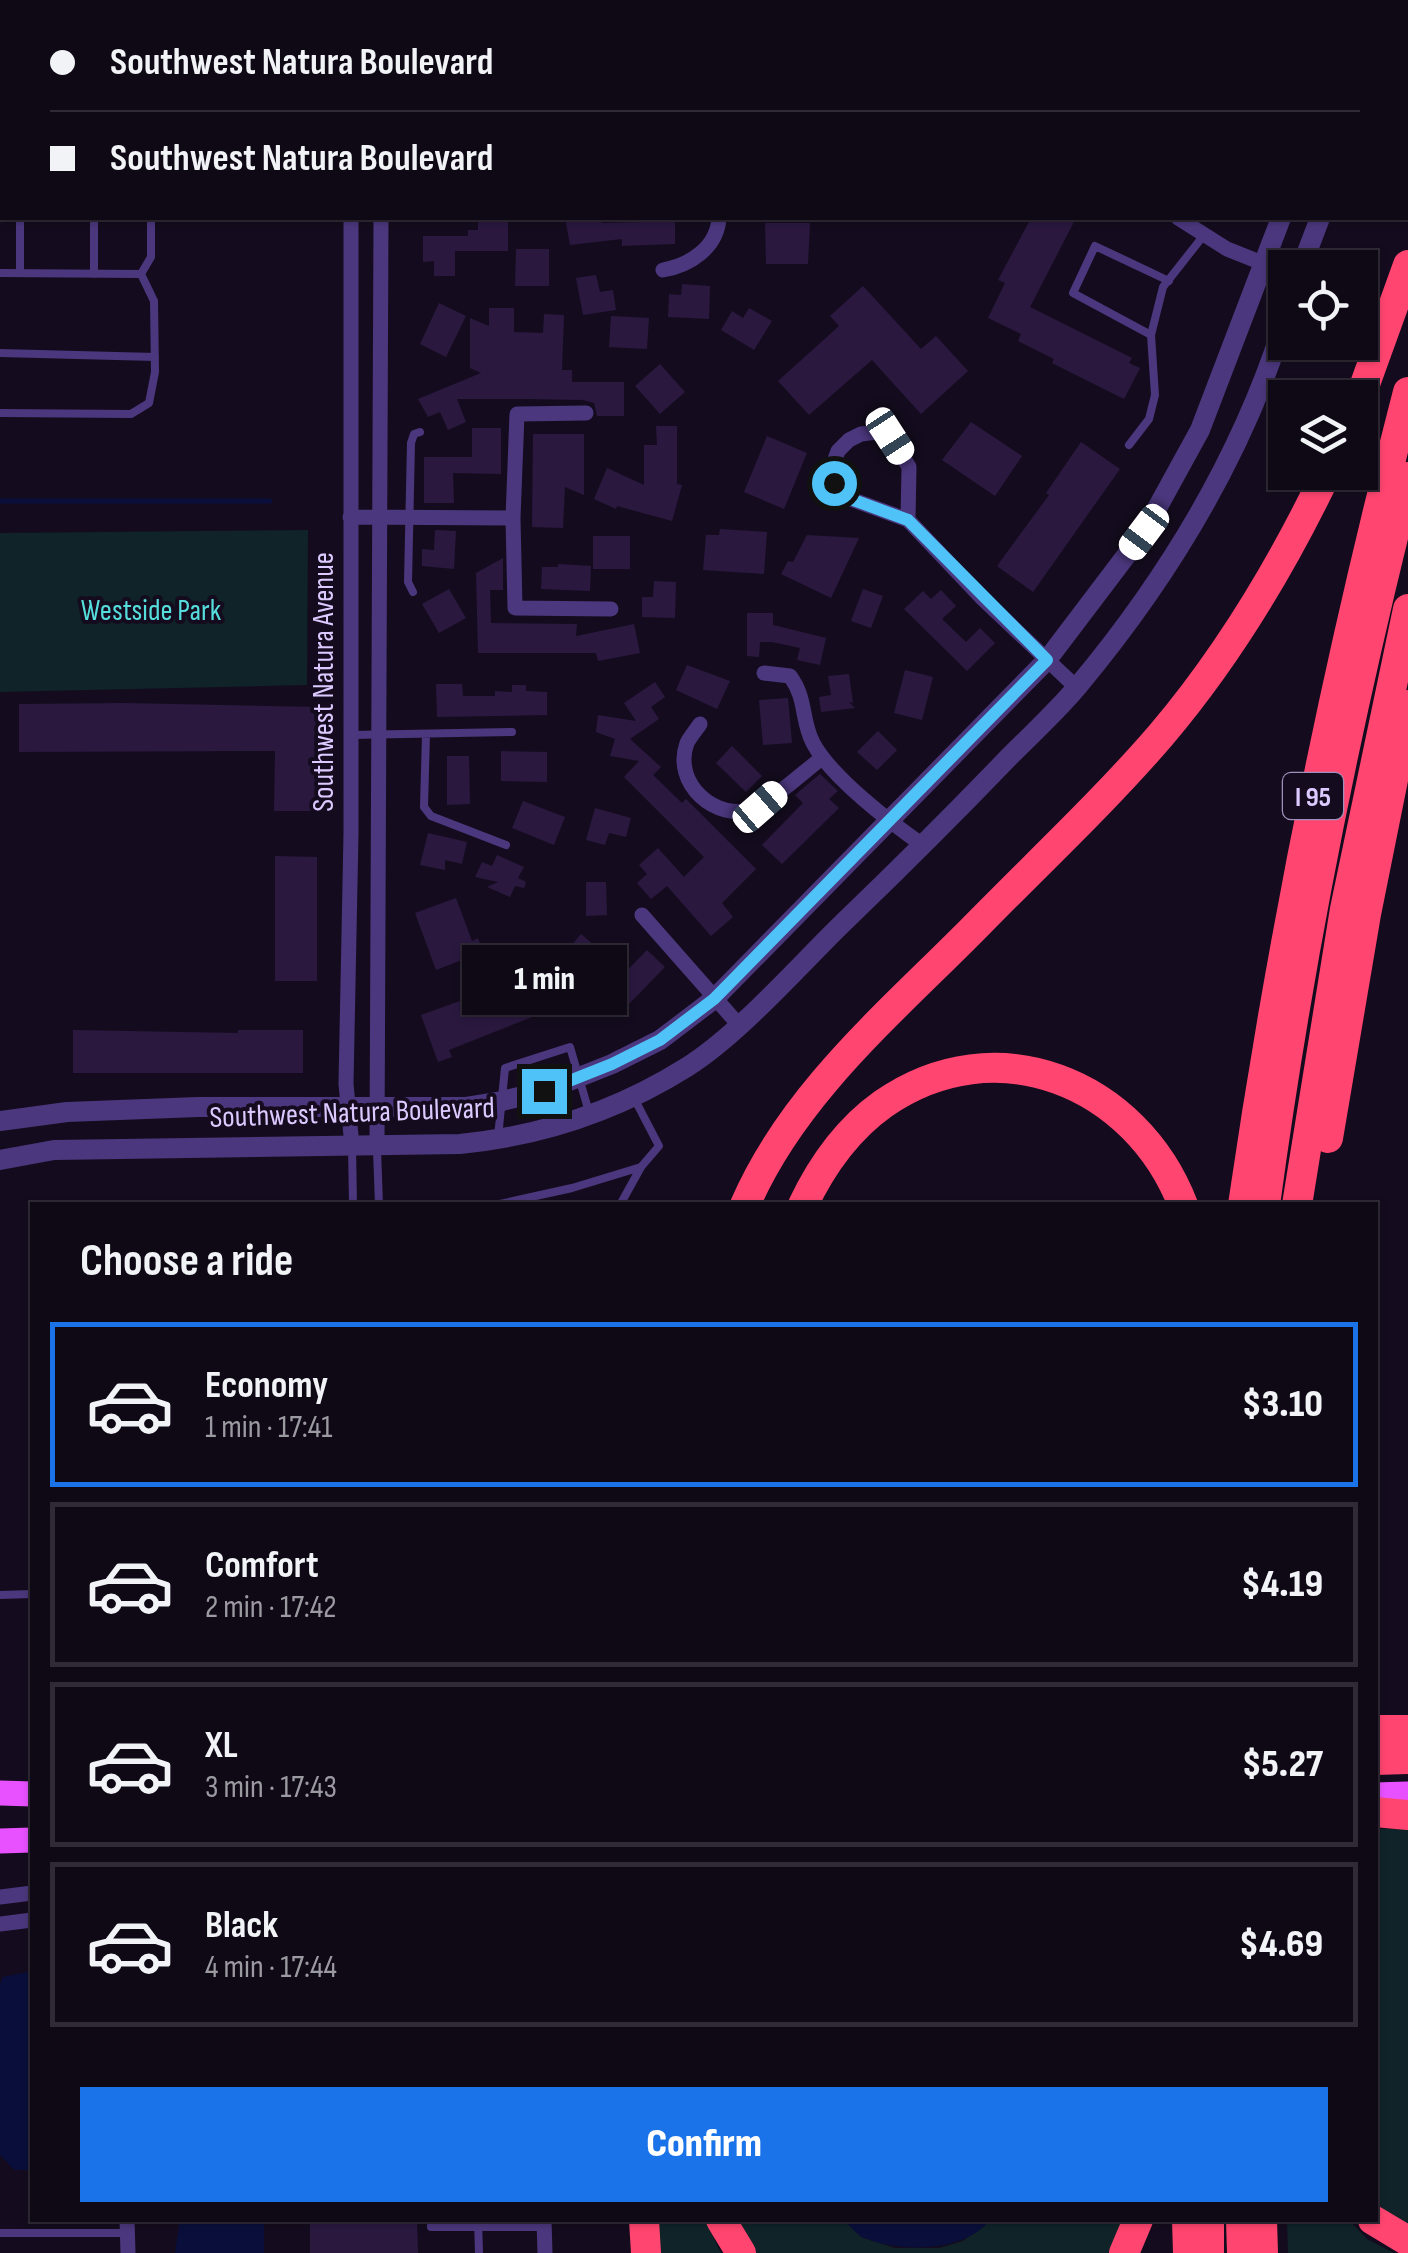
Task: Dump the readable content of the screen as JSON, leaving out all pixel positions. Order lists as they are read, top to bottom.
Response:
{
  "streets": {
    "highway": ["I 95"],
    "street": ["Southwest Natura Avenue", "Southwest Natura Boulevard"]
  },
  "crossings": [
    ["Southwest Natura Avenue", "Southwest Natura Boulevard"]
  ],
  "parks": ["Westside Park"],
  "page": {
    "banner": ["Southwest Natura Boulevard", "Southwest Natura Boulevard"],
    "bubble": "1 min",
    "heading": "Choose a ride",
    "list": [
      {
        "name": "Economy",
        "note": "1 min · 17:41",
        "value": "$3.10"
      },
      {
        "name": "Comfort",
        "note": "2 min · 17:42",
        "value": "$4.19"
      },
      {
        "name": "XL",
        "note": "3 min · 17:43",
        "value": "$5.27"
      },
      {
        "name": "Black",
        "note": "4 min · 17:44",
        "value": "$4.69"
      }
    ],
    "buttons": "Confirm"
  }
}
